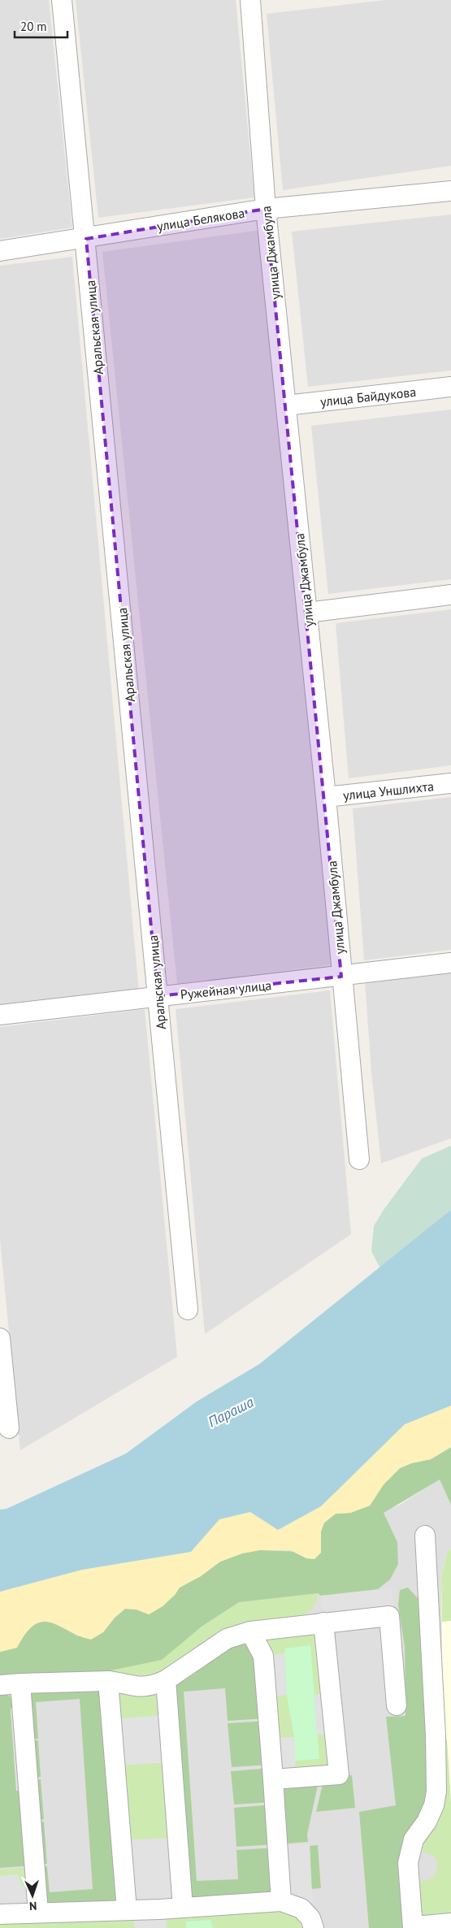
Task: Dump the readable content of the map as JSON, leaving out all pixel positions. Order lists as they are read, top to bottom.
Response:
{
  "streets": {
    "street": [
      "улица Белякова",
      "улица Джамбула",
      "Аральская улица",
      "улица Байдукова",
      "улица Уншлихта",
      "Ружейная улица"
    ]
  },
  "crossings": [
    ["улица Белякова", "улица Джамбула"],
    ["улица Белякова", "Аральская улица"],
    ["улица Джамбула", "улица Байдукова"],
    ["улица Джамбула", "улица Уншлихта"],
    ["улица Джамбула", "Ружейная улица"],
    ["Аральская улица", "Ружейная улица"]
  ],
  "water": ["Параша"],
  "scale_bar": "20 m",
  "north": "bottom"
}
